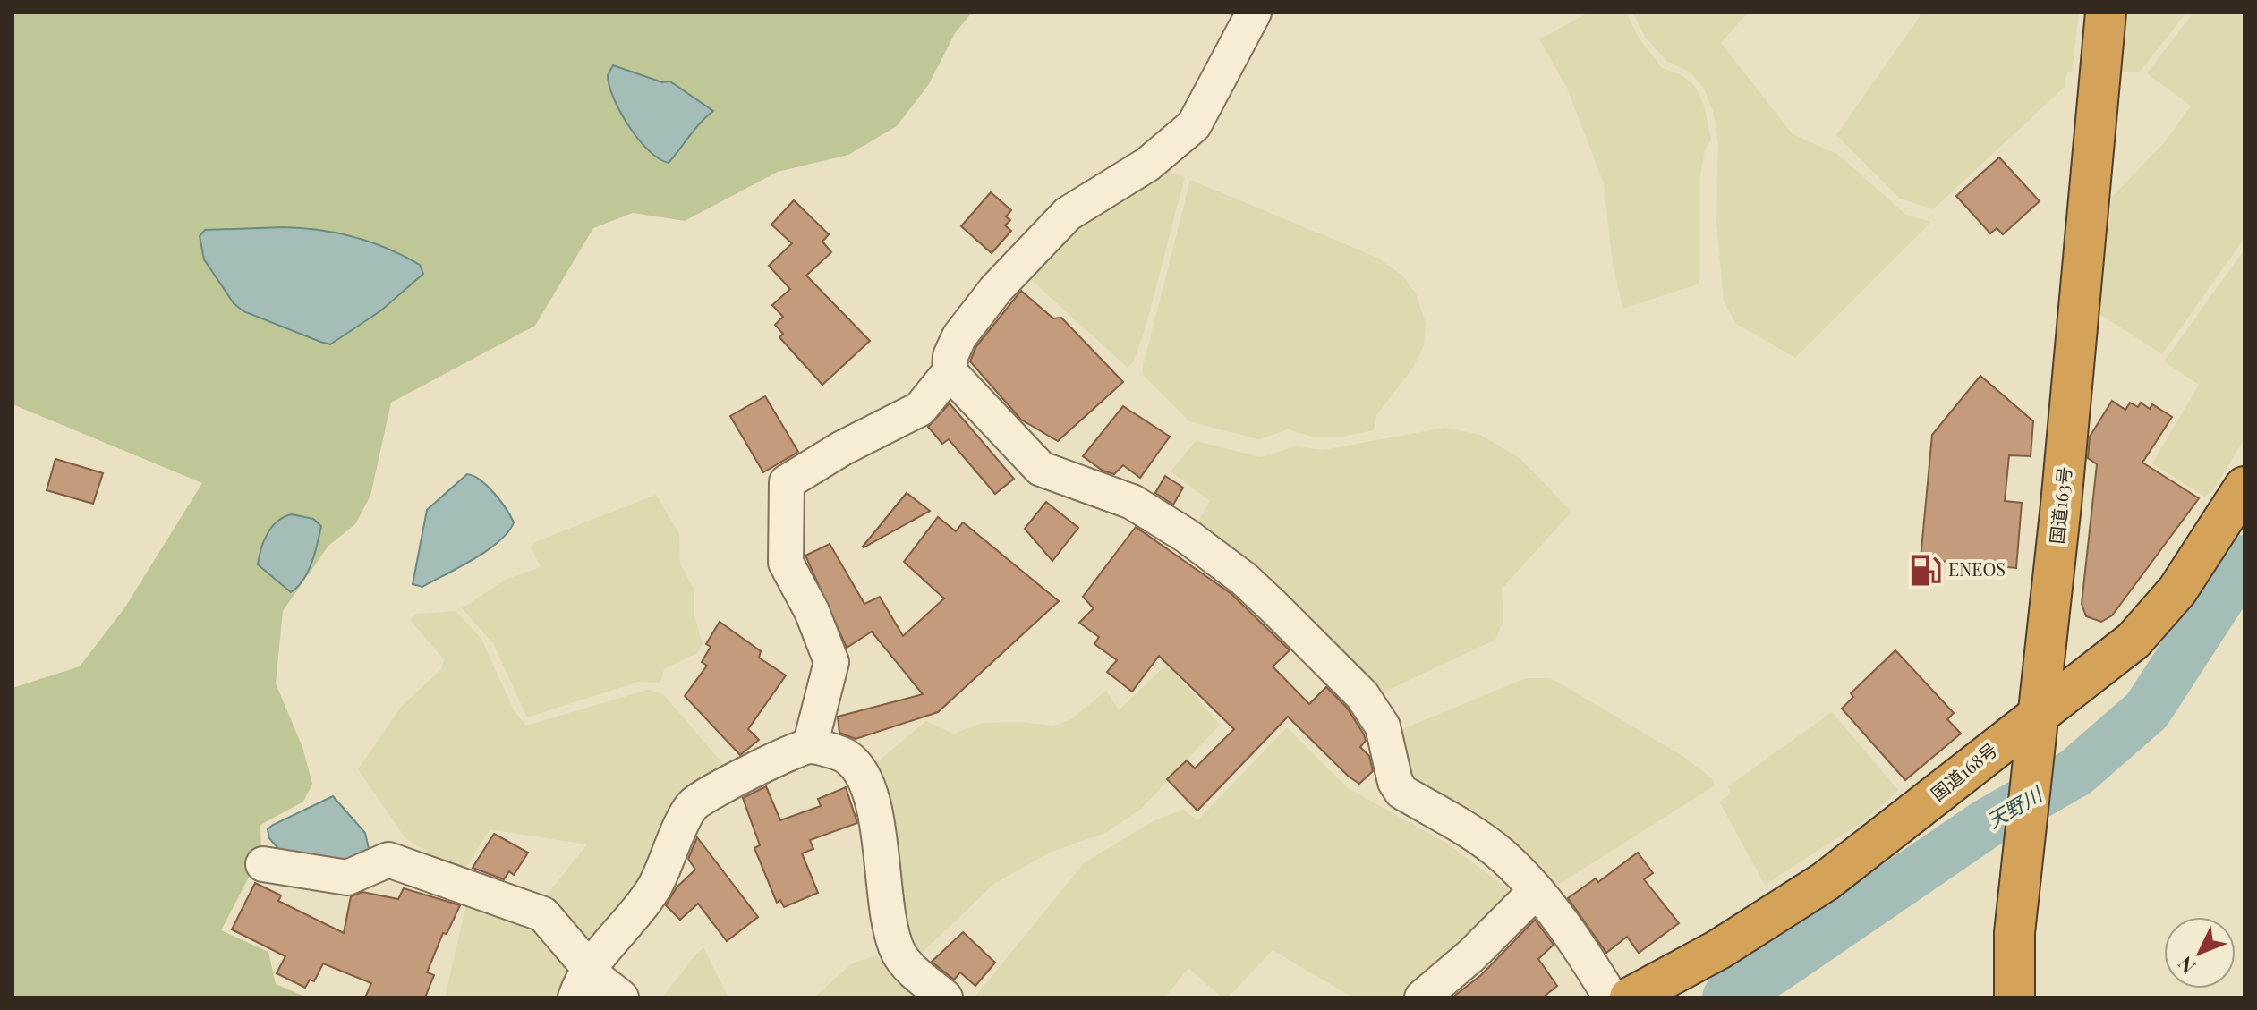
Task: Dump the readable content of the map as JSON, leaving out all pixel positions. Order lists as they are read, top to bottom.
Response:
{
  "streets": {
    "highway": ["国道163号", "国道168号"]
  },
  "crossings": [
    ["国道163号", "国道168号"]
  ],
  "water": ["天野川"],
  "places": {
    "fuel station": ["ENEOS"]
  },
  "north": "bottom left"
}
